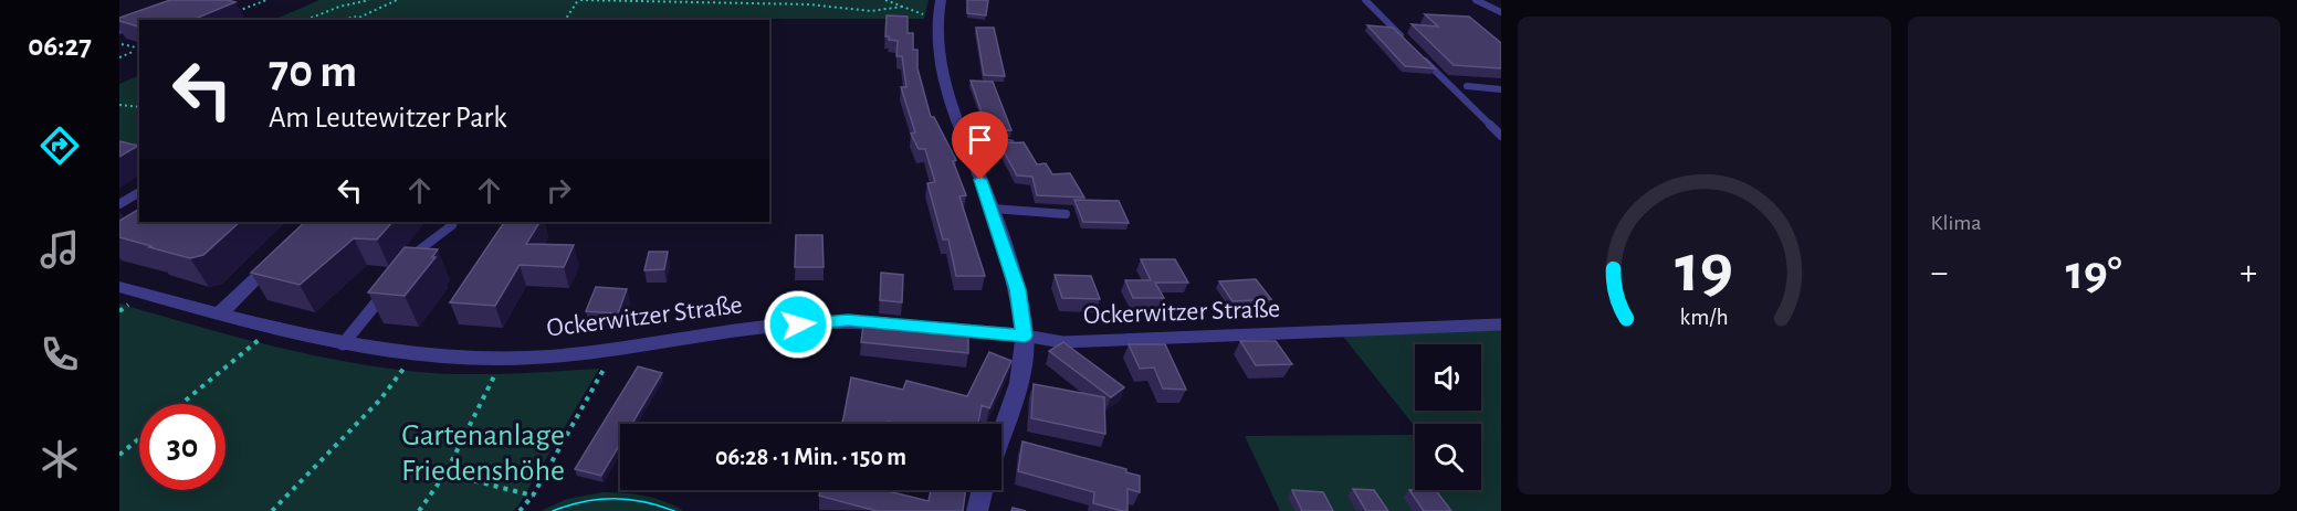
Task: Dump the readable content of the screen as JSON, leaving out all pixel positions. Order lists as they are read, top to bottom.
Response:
{
  "streets": {
    "street": ["Ockerwitzer Straße"]
  },
  "parks": ["Gartenanlage Friedenshöhe"],
  "page": {
    "tabs": "06:27",
    "tile": "Klima",
    "turn": ["70 m", "Am Leutewitzer Park"],
    "heat": ["−", "19°", "+"],
    "limit": "30",
    "trip": "06:28 · 1 Min. · 150 m",
    "gauge": ["19", "km/h"]
  }
}
